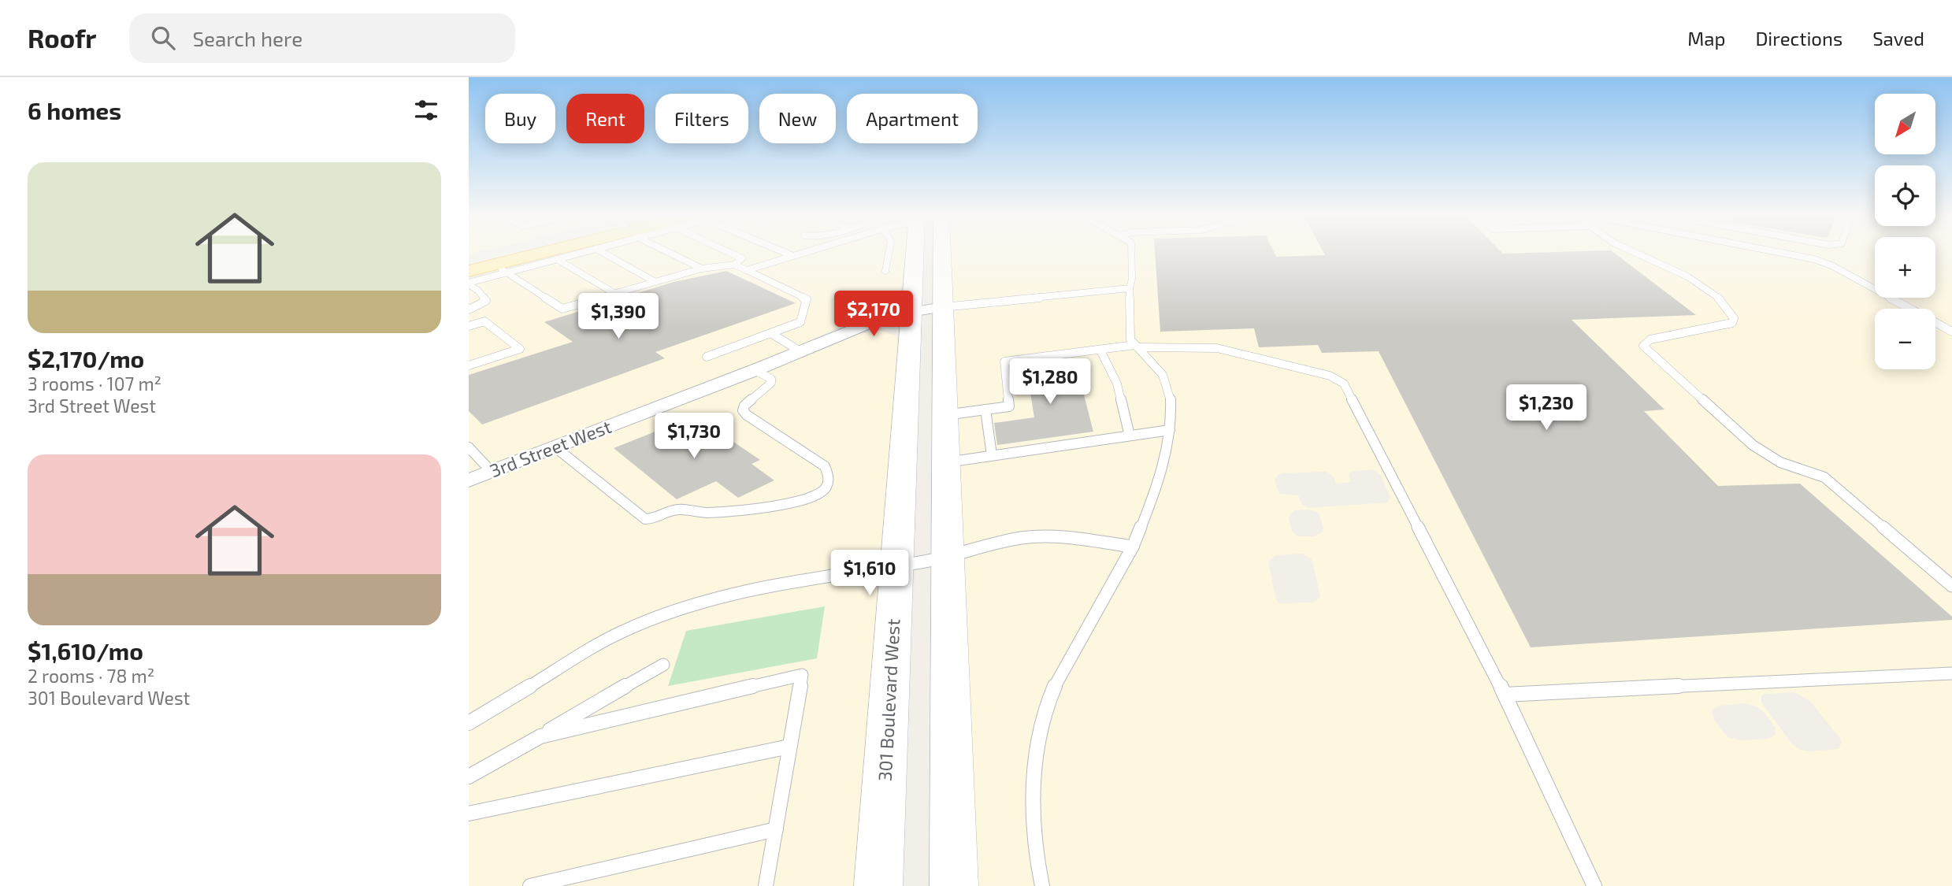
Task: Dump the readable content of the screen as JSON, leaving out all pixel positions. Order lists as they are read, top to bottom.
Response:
{
  "streets": {
    "main road": ["301 Boulevard West"],
    "street": ["3rd Street West"]
  },
  "crossings": [
    ["3rd Street West", "301 Boulevard West"]
  ],
  "north": "bottom left",
  "page": {
    "header": "Roofr",
    "search": "Search here",
    "nav": ["Map", "Directions", "Saved"],
    "heading": "6 homes",
    "map_buttons": ["+", "−"],
    "chip": [
      "Buy",
      "Rent",
      "Filters",
      "New",
      "Apartment"
    ],
    "list": [
      {
        "name": "$2,170/mo",
        "note": "3 rooms · 107 m² · 3rd Street West"
      },
      {
        "name": "$1,610/mo",
        "note": "2 rooms · 78 m² · 301 Boulevard West"
      }
    ],
    "price": [
      "$2,170",
      "$1,390",
      "$1,280",
      "$1,230",
      "$1,730",
      "$1,610"
    ]
  }
}
